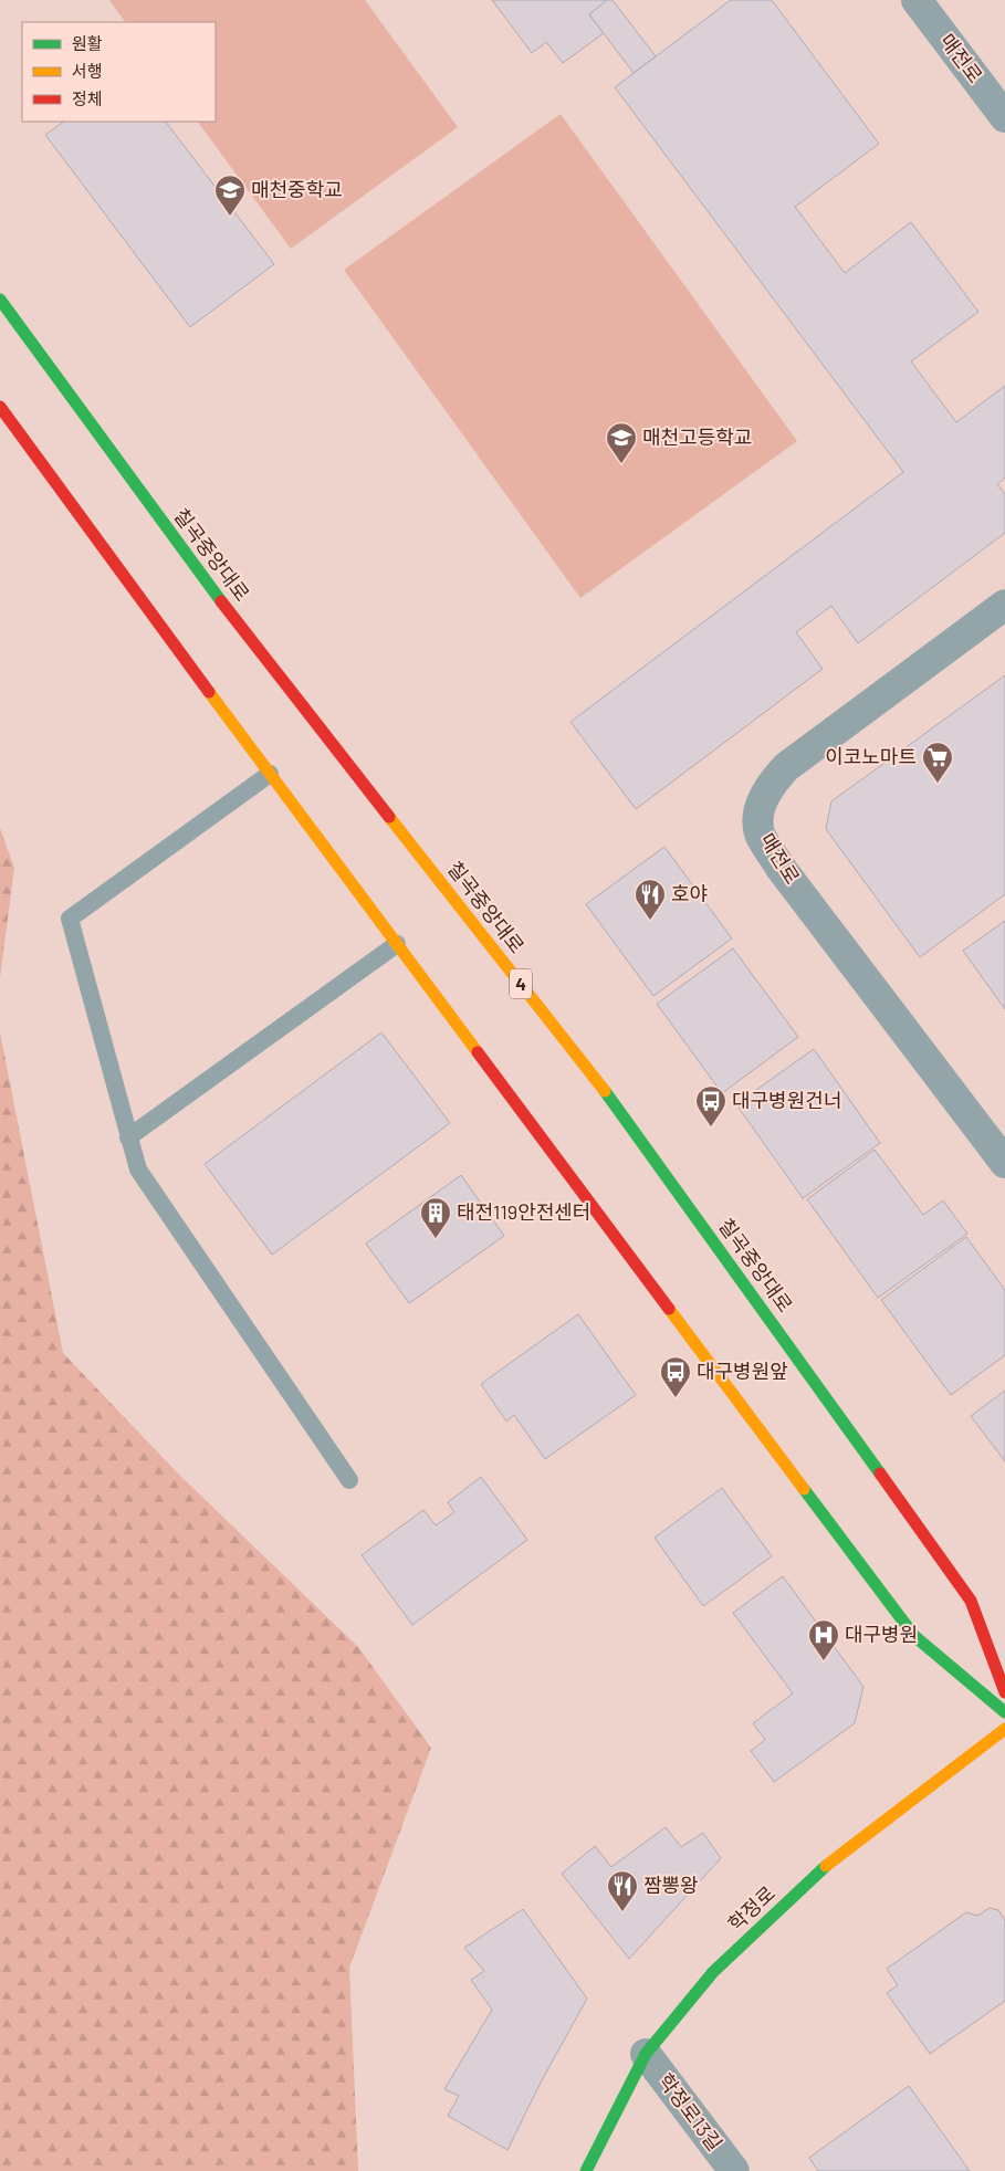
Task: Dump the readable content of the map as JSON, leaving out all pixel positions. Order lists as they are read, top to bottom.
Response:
{
  "streets": {
    "main road": ["칠곡중앙대로", "4", "학정로"],
    "street": ["매전로", "학정로13길"]
  },
  "crossings": [
    ["학정로", "학정로13길"]
  ],
  "places": {
    "school or university": ["매천중학교", "매천고등학교"],
    "supermarket": ["이코노마트"],
    "restaurant": ["호야", "짬뽕왕"],
    "bus stop": ["대구병원건너", "대구병원앞"],
    "building": ["태전119안전센터"],
    "hospital": ["대구병원"]
  },
  "legend": ["원활", "서행", "정체"]
}
